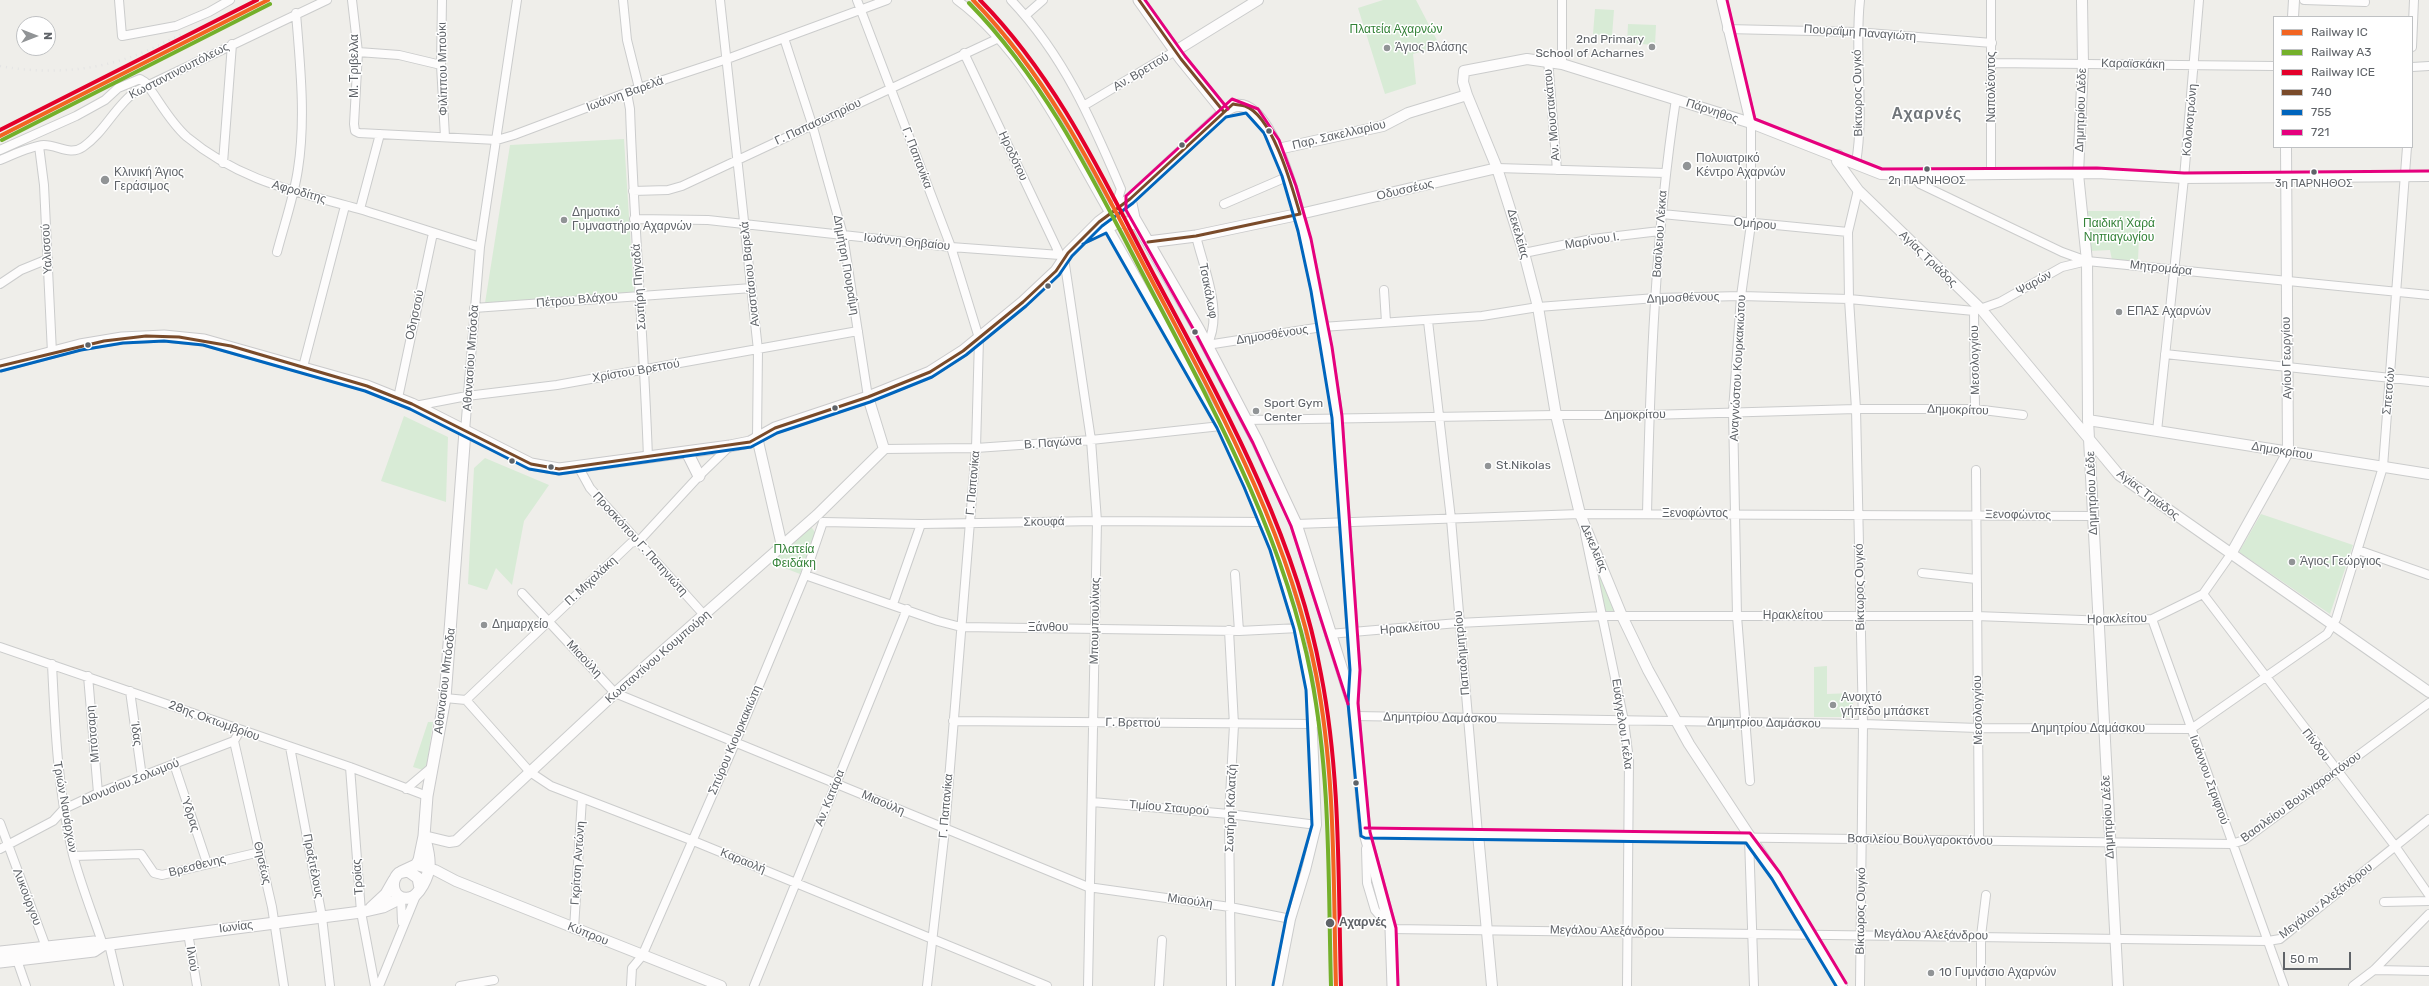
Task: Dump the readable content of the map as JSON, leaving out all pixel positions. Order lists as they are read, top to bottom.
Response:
{
  "streets": {
    "main road": ["Οδυσσέως", "Αθανασίου Μπόσδα", "Ιωνίας"],
    "street": [
      "Πουραΐμη Παναγιώτη",
      "Καραϊσκάκη",
      "Μ. Τριβελλα",
      "Φιλίππου Μπούκι",
      "Κωσταντινουπόλεως",
      "Αν. Βρεττού",
      "Ναπολέοντος",
      "Βίκτωρος Ουγκό",
      "Ιωάννη Βαρελά",
      "Δημητρίου Δέδε",
      "Πάρνηθος",
      "Αν. Μουστακάτου",
      "Κολοκοτρώνη",
      "Γ. Παπασωτηρίου",
      "Παρ. Σακελλαρίου",
      "Ηροδότου",
      "Γ. Παπανίκα",
      "Αφροδίτης",
      "Ομήρου",
      "Δεκελείας",
      "Βασίλειου Λέκκα",
      "Μαρίνου Ι.",
      "Ιωάννη Θηβαίου",
      "Υαλισσού",
      "Αγίας Τριάδος",
      "Δημήτρη Πουραΐμη",
      "Μητρομάρα",
      "Αναστάσιου Βαρελά",
      "Ψαρών",
      "Σωτήρη Πηγαδά",
      "Τσακάλωφ",
      "Δημοσθένους",
      "Πέτρου Βλάχου",
      "Οδησσού",
      "Αγίου Γεωργίου",
      "Μεσολογγίου",
      "Αναγνώστου Κουρκακιώτου",
      "Χρίστου Βρεττού",
      "Σπετσών",
      "Δημοκρίτου",
      "Β. Παγώνα",
      "Ξενοφώντος",
      "Σκουφά",
      "Προσκόπου Γ. Πατηνιώτη",
      "Π. Μιχαλάκη",
      "Ηρακλείτου",
      "Μπουμπουλίνας",
      "Ξάνθου",
      "Παπαδημητρίου",
      "Κωσταντίνου Κουμπούρη",
      "Μιαούλη",
      "Δημητρίου Δαμάσκου",
      "28ης Οκτωμβρίου",
      "Γ. Βρεττού",
      "Ευάγγελου Γκέλα",
      "Μπότσαρη",
      "Ίδας",
      "Σπύρου Κιουρκακιώτη",
      "Πίνδου",
      "Ιωάννου Στριφτού",
      "Διονυσίου Σολωμού",
      "Βασιλείου Βουλγαροκτόνου",
      "Αν. Κατάρα",
      "Τριών Ναυάρχων",
      "Τιμίου Σταυρού",
      "Σωτήρη Καλατζή",
      "Ύδρας",
      "Καραολή",
      "Θησέως",
      "Γκρίτση Αντώνη",
      "Βρεσθενης",
      "Πραξιτέλους",
      "Τροίας",
      "Λυκούργου",
      "Μεγάλου Αλεξάνδρου",
      "Κύπρου",
      "Ιλιού"
    ]
  },
  "crossings": [
    ["Πουραΐμη Παναγιώτη", "Ναπολέοντος"],
    ["Πουραΐμη Παναγιώτη", "Βίκτωρος Ουγκό"],
    ["Καραϊσκάκη", "Ναπολέοντος"],
    ["Καραϊσκάκη", "Δημητρίου Δέδε"],
    ["Καραϊσκάκη", "Κολοκοτρώνη"],
    ["Μ. Τριβελλα", "Ιωάννη Βαρελά"],
    ["Φιλίππου Μπούκι", "Ιωάννη Βαρελά"],
    ["Κωσταντινουπόλεως", "Αφροδίτης"],
    ["Κωσταντινουπόλεως", "Υαλισσού"],
    ["Ναπολέοντος", "Πάρνηθος"],
    ["Βίκτωρος Ουγκό", "Πάρνηθος"],
    ["Βίκτωρος Ουγκό", "Ομήρου"],
    ["Βίκτωρος Ουγκό", "Αγίας Τριάδος"],
    ["Βίκτωρος Ουγκό", "Δημοσθένους"],
    ["Βίκτωρος Ουγκό", "Δημοκρίτου"],
    ["Βίκτωρος Ουγκό", "Ξενοφώντος"],
    ["Βίκτωρος Ουγκό", "Ηρακλείτου"],
    ["Βίκτωρος Ουγκό", "Δημητρίου Δαμάσκου"],
    ["Βίκτωρος Ουγκό", "Βασιλείου Βουλγαροκτόνου"],
    ["Βίκτωρος Ουγκό", "Μεγάλου Αλεξάνδρου"],
    ["Ιωάννη Βαρελά", "Γ. Παπανίκα"],
    ["Ιωάννη Βαρελά", "Δημήτρη Πουραΐμη"],
    ["Ιωάννη Βαρελά", "Αναστάσιου Βαρελά"],
    ["Ιωάννη Βαρελά", "Σωτήρη Πηγαδά"],
    ["Ιωάννη Βαρελά", "Αθανασίου Μπόσδα"],
    ["Δημητρίου Δέδε", "Πάρνηθος"],
    ["Δημητρίου Δέδε", "Αγίας Τριάδος"],
    ["Δημητρίου Δέδε", "Μητρομάρα"],
    ["Δημητρίου Δέδε", "Ψαρών"],
    ["Δημητρίου Δέδε", "Δημοκρίτου"],
    ["Δημητρίου Δέδε", "Ξενοφώντος"],
    ["Δημητρίου Δέδε", "Ηρακλείτου"],
    ["Δημητρίου Δέδε", "Δημητρίου Δαμάσκου"],
    ["Δημητρίου Δέδε", "Βασιλείου Βουλγαροκτόνου"],
    ["Δημητρίου Δέδε", "Μεγάλου Αλεξάνδρου"],
    ["Πάρνηθος", "Αν. Μουστακάτου"],
    ["Πάρνηθος", "Κολοκοτρώνη"],
    ["Πάρνηθος", "Δεκελείας"],
    ["Πάρνηθος", "Βασίλειου Λέκκα"],
    ["Πάρνηθος", "Αγίας Τριάδος"],
    ["Πάρνηθος", "Μητρομάρα"],
    ["Πάρνηθος", "Αγίου Γεωργίου"],
    ["Πάρνηθος", "Αναγνώστου Κουρκακιώτου"],
    ["Πάρνηθος", "Σπετσών"],
    ["Αν. Μουστακάτου", "Οδυσσέως"],
    ["Κολοκοτρώνη", "Μητρομάρα"],
    ["Κολοκοτρώνη", "Δημοκρίτου"],
    ["Γ. Παπασωτηρίου", "Ηροδότου"],
    ["Γ. Παπασωτηρίου", "Γ. Παπανίκα"],
    ["Γ. Παπασωτηρίου", "Δημήτρη Πουραΐμη"],
    ["Γ. Παπασωτηρίου", "Αναστάσιου Βαρελά"],
    ["Γ. Παπασωτηρίου", "Σωτήρη Πηγαδά"],
    ["Παρ. Σακελλαρίου", "Δεκελείας"],
    ["Ηροδότου", "Ιωάννη Θηβαίου"],
    ["Ηροδότου", "Μπουμπουλίνας"],
    ["Γ. Παπανίκα", "Ιωάννη Θηβαίου"],
    ["Γ. Παπανίκα", "Β. Παγώνα"],
    ["Γ. Παπανίκα", "Σκουφά"],
    ["Γ. Παπανίκα", "Ξάνθου"],
    ["Γ. Παπανίκα", "Μιαούλη"],
    ["Γ. Παπανίκα", "Γ. Βρεττού"],
    ["Γ. Παπανίκα", "Καραολή"],
    ["Οδυσσέως", "Δεκελείας"],
    ["Οδυσσέως", "Βασίλειου Λέκκα"],
    ["Οδυσσέως", "Τσακάλωφ"],
    ["Αφροδίτης", "Οδησσού"],
    ["Αφροδίτης", "Αθανασίου Μπόσδα"],
    ["Ομήρου", "Βασίλειου Λέκκα"],
    ["Ομήρου", "Αναγνώστου Κουρκακιώτου"],
    ["Δεκελείας", "Μαρίνου Ι."],
    ["Δεκελείας", "Δημοσθένους"],
    ["Δεκελείας", "Δημοκρίτου"],
    ["Δεκελείας", "Ξενοφώντος"],
    ["Δεκελείας", "Ηρακλείτου"],
    ["Δεκελείας", "Δημητρίου Δαμάσκου"],
    ["Δεκελείας", "Ευάγγελου Γκέλα"],
    ["Δεκελείας", "Βασιλείου Βουλγαροκτόνου"],
    ["Δεκελείας", "Μεγάλου Αλεξάνδρου"],
    ["Βασίλειου Λέκκα", "Μαρίνου Ι."],
    ["Βασίλειου Λέκκα", "Δημοσθένους"],
    ["Βασίλειου Λέκκα", "Δημοκρίτου"],
    ["Βασίλειου Λέκκα", "Ξενοφώντος"],
    ["Ιωάννη Θηβαίου", "Δημήτρη Πουραΐμη"],
    ["Ιωάννη Θηβαίου", "Αναστάσιου Βαρελά"],
    ["Ιωάννη Θηβαίου", "Σωτήρη Πηγαδά"],
    ["Ιωάννη Θηβαίου", "Μπουμπουλίνας"],
    ["Αγίας Τριάδος", "Ψαρών"],
    ["Αγίας Τριάδος", "Δημοσθένους"],
    ["Αγίας Τριάδος", "Αγίου Γεωργίου"],
    ["Αγίας Τριάδος", "Μεσολογγίου"],
    ["Αγίας Τριάδος", "Σπετσών"],
    ["Αγίας Τριάδος", "Ηρακλείτου"],
    ["Δημήτρη Πουραΐμη", "Χρίστου Βρεττού"],
    ["Δημήτρη Πουραΐμη", "Β. Παγώνα"],
    ["Δημήτρη Πουραΐμη", "Κωσταντίνου Κουμπούρη"],
    ["Μητρομάρα", "Ψαρών"],
    ["Μητρομάρα", "Αγίου Γεωργίου"],
    ["Μητρομάρα", "Σπετσών"],
    ["Αναστάσιου Βαρελά", "Πέτρου Βλάχου"],
    ["Αναστάσιου Βαρελά", "Χρίστου Βρεττού"],
    ["Αναστάσιου Βαρελά", "Κωσταντίνου Κουμπούρη"],
    ["Ψαρών", "Δημοσθένους"],
    ["Ψαρών", "Μεσολογγίου"],
    ["Σωτήρη Πηγαδά", "Πέτρου Βλάχου"],
    ["Σωτήρη Πηγαδά", "Χρίστου Βρεττού"],
    ["Τσακάλωφ", "Δημοσθένους"],
    ["Δημοσθένους", "Μεσολογγίου"],
    ["Δημοσθένους", "Αναγνώστου Κουρκακιώτου"],
    ["Δημοσθένους", "Παπαδημητρίου"],
    ["Πέτρου Βλάχου", "Αθανασίου Μπόσδα"],
    ["Αθανασίου Μπόσδα", "Χρίστου Βρεττού"],
    ["Αθανασίου Μπόσδα", "Κωσταντίνου Κουμπούρη"],
    ["Αθανασίου Μπόσδα", "28ης Οκτωμβρίου"],
    ["Αθανασίου Μπόσδα", "Κύπρου"],
    ["Αγίου Γεωργίου", "Δημοκρίτου"],
    ["Αγίου Γεωργίου", "Ηρακλείτου"],
    ["Μεσολογγίου", "Δημοκρίτου"],
    ["Μεσολογγίου", "Ξενοφώντος"],
    ["Μεσολογγίου", "Ηρακλείτου"],
    ["Μεσολογγίου", "Δημητρίου Δαμάσκου"],
    ["Μεσολογγίου", "Βασιλείου Βουλγαροκτόνου"],
    ["Αναγνώστου Κουρκακιώτου", "Δημοκρίτου"],
    ["Αναγνώστου Κουρκακιώτου", "Ξενοφώντος"],
    ["Αναγνώστου Κουρκακιώτου", "Ηρακλείτου"],
    ["Αναγνώστου Κουρκακιώτου", "Δημητρίου Δαμάσκου"],
    ["Σπετσών", "Δημοκρίτου"],
    ["Δημοκρίτου", "Παπαδημητρίου"],
    ["Β. Παγώνα", "Μπουμπουλίνας"],
    ["Β. Παγώνα", "Κωσταντίνου Κουμπούρη"],
    ["Ξενοφώντος", "Παπαδημητρίου"],
    ["Ξενοφώντος", "Ευάγγελου Γκέλα"],
    ["Σκουφά", "Μπουμπουλίνας"],
    ["Σκουφά", "Κωσταντίνου Κουμπούρη"],
    ["Σκουφά", "Σπύρου Κιουρκακιώτη"],
    ["Προσκόπου Γ. Πατηνιώτη", "Π. Μιχαλάκη"],
    ["Προσκόπου Γ. Πατηνιώτη", "Κωσταντίνου Κουμπούρη"],
    ["Π. Μιχαλάκη", "Μιαούλη"],
    ["Π. Μιχαλάκη", "Καραολή"],
    ["Ηρακλείτου", "Παπαδημητρίου"],
    ["Ηρακλείτου", "Ευάγγελου Γκέλα"],
    ["Ηρακλείτου", "Πίνδου"],
    ["Ηρακλείτου", "Ιωάννου Στριφτού"],
    ["Μπουμπουλίνας", "Ξάνθου"],
    ["Μπουμπουλίνας", "Μιαούλη"],
    ["Μπουμπουλίνας", "Γ. Βρεττού"],
    ["Μπουμπουλίνας", "Τιμίου Σταυρού"],
    ["Ξάνθου", "Σπύρου Κιουρκακιώτη"],
    ["Ξάνθου", "Αν. Κατάρα"],
    ["Ξάνθου", "Σωτήρη Καλατζή"],
    ["Παπαδημητρίου", "Δημητρίου Δαμάσκου"],
    ["Παπαδημητρίου", "Βασιλείου Βουλγαροκτόνου"],
    ["Παπαδημητρίου", "Μεγάλου Αλεξάνδρου"],
    ["Κωσταντίνου Κουμπούρη", "Μιαούλη"],
    ["Κωσταντίνου Κουμπούρη", "Σπύρου Κιουρκακιώτη"],
    ["Κωσταντίνου Κουμπούρη", "Καραολή"],
    ["Μιαούλη", "Σπύρου Κιουρκακιώτη"],
    ["Μιαούλη", "Αν. Κατάρα"],
    ["Μιαούλη", "Σωτήρη Καλατζή"],
    ["Δημητρίου Δαμάσκου", "Ευάγγελου Γκέλα"],
    ["Δημητρίου Δαμάσκου", "Ιωάννου Στριφτού"],
    ["28ης Οκτωμβρίου", "Μπότσαρη"],
    ["28ης Οκτωμβρίου", "Ίδας"],
    ["28ης Οκτωμβρίου", "Τριών Ναυάρχων"],
    ["28ης Οκτωμβρίου", "Πραξιτέλους"],
    ["28ης Οκτωμβρίου", "Τροίας"],
    ["Γ. Βρεττού", "Σωτήρη Καλατζή"],
    ["Ευάγγελου Γκέλα", "Βασιλείου Βουλγαροκτόνου"],
    ["Ευάγγελου Γκέλα", "Μεγάλου Αλεξάνδρου"],
    ["Μπότσαρη", "Διονυσίου Σολωμού"],
    ["Ίδας", "Διονυσίου Σολωμού"],
    ["Σπύρου Κιουρκακιώτη", "Καραολή"],
    ["Σπύρου Κιουρκακιώτη", "Κύπρου"],
    ["Πίνδου", "Βασιλείου Βουλγαροκτόνου"],
    ["Πίνδου", "Μεγάλου Αλεξάνδρου"],
    ["Ιωάννου Στριφτού", "Βασιλείου Βουλγαροκτόνου"],
    ["Ιωάννου Στριφτού", "Μεγάλου Αλεξάνδρου"],
    ["Διονυσίου Σολωμού", "Τριών Ναυάρχων"],
    ["Διονυσίου Σολωμού", "Ύδρας"],
    ["Διονυσίου Σολωμού", "Θησέως"],
    ["Διονυσίου Σολωμού", "Λυκούργου"],
    ["Αν. Κατάρα", "Καραολή"],
    ["Τριών Ναυάρχων", "Βρεσθενης"],
    ["Τριών Ναυάρχων", "Ιωνίας"],
    ["Τιμίου Σταυρού", "Σωτήρη Καλατζή"],
    ["Ύδρας", "Βρεσθενης"],
    ["Καραολή", "Γκρίτση Αντώνη"],
    ["Θησέως", "Βρεσθενης"],
    ["Θησέως", "Ιωνίας"],
    ["Γκρίτση Αντώνη", "Κύπρου"],
    ["Πραξιτέλους", "Ιωνίας"],
    ["Τροίας", "Ιωνίας"],
    ["Λυκούργου", "Ιωνίας"],
    ["Ιωνίας", "Κύπρου"],
    ["Ιωνίας", "Ιλιού"]
  ],
  "districts": ["Αχαρνές"],
  "parks": ["Πλατεία Αχαρνών", "Παιδική Χαρά Νηπιαγωγίου", "Πλατεία Φειδάκη"],
  "places": [
    "2nd Primary School of Acharnes",
    "Άγιος Βλάσης",
    "Πολυιατρικό Κέντρο Αχαρνών",
    "2η ΠΑΡΝΗΘΟΣ",
    "3η ΠΑΡΝΗΘΟΣ",
    "Κλινική Άγιος Γεράσιμος",
    "Δημοτικό Γυμναστήριο Αχαρνών",
    "ΕΠΑΣ Αχαρνών",
    "Sport Gym Center",
    "St.Nikolas",
    "Άγιος Γεώργιος",
    "Δημαρχείο",
    "Ανοιχτό γήπεδο μπάσκετ",
    "Αχαρνές",
    "10 Γυμνάσιο Αχαρνών"
  ],
  "lines": [
    "rail line IC",
    "rail line ICE",
    "transit line 740",
    "transit line 721",
    "rail line A3",
    "transit line 755"
  ],
  "legend": [
    "Railway IC",
    "Railway A3",
    "Railway ICE",
    "740",
    "755",
    "721"
  ],
  "scale_bar": "50 m",
  "north": "right"
}
